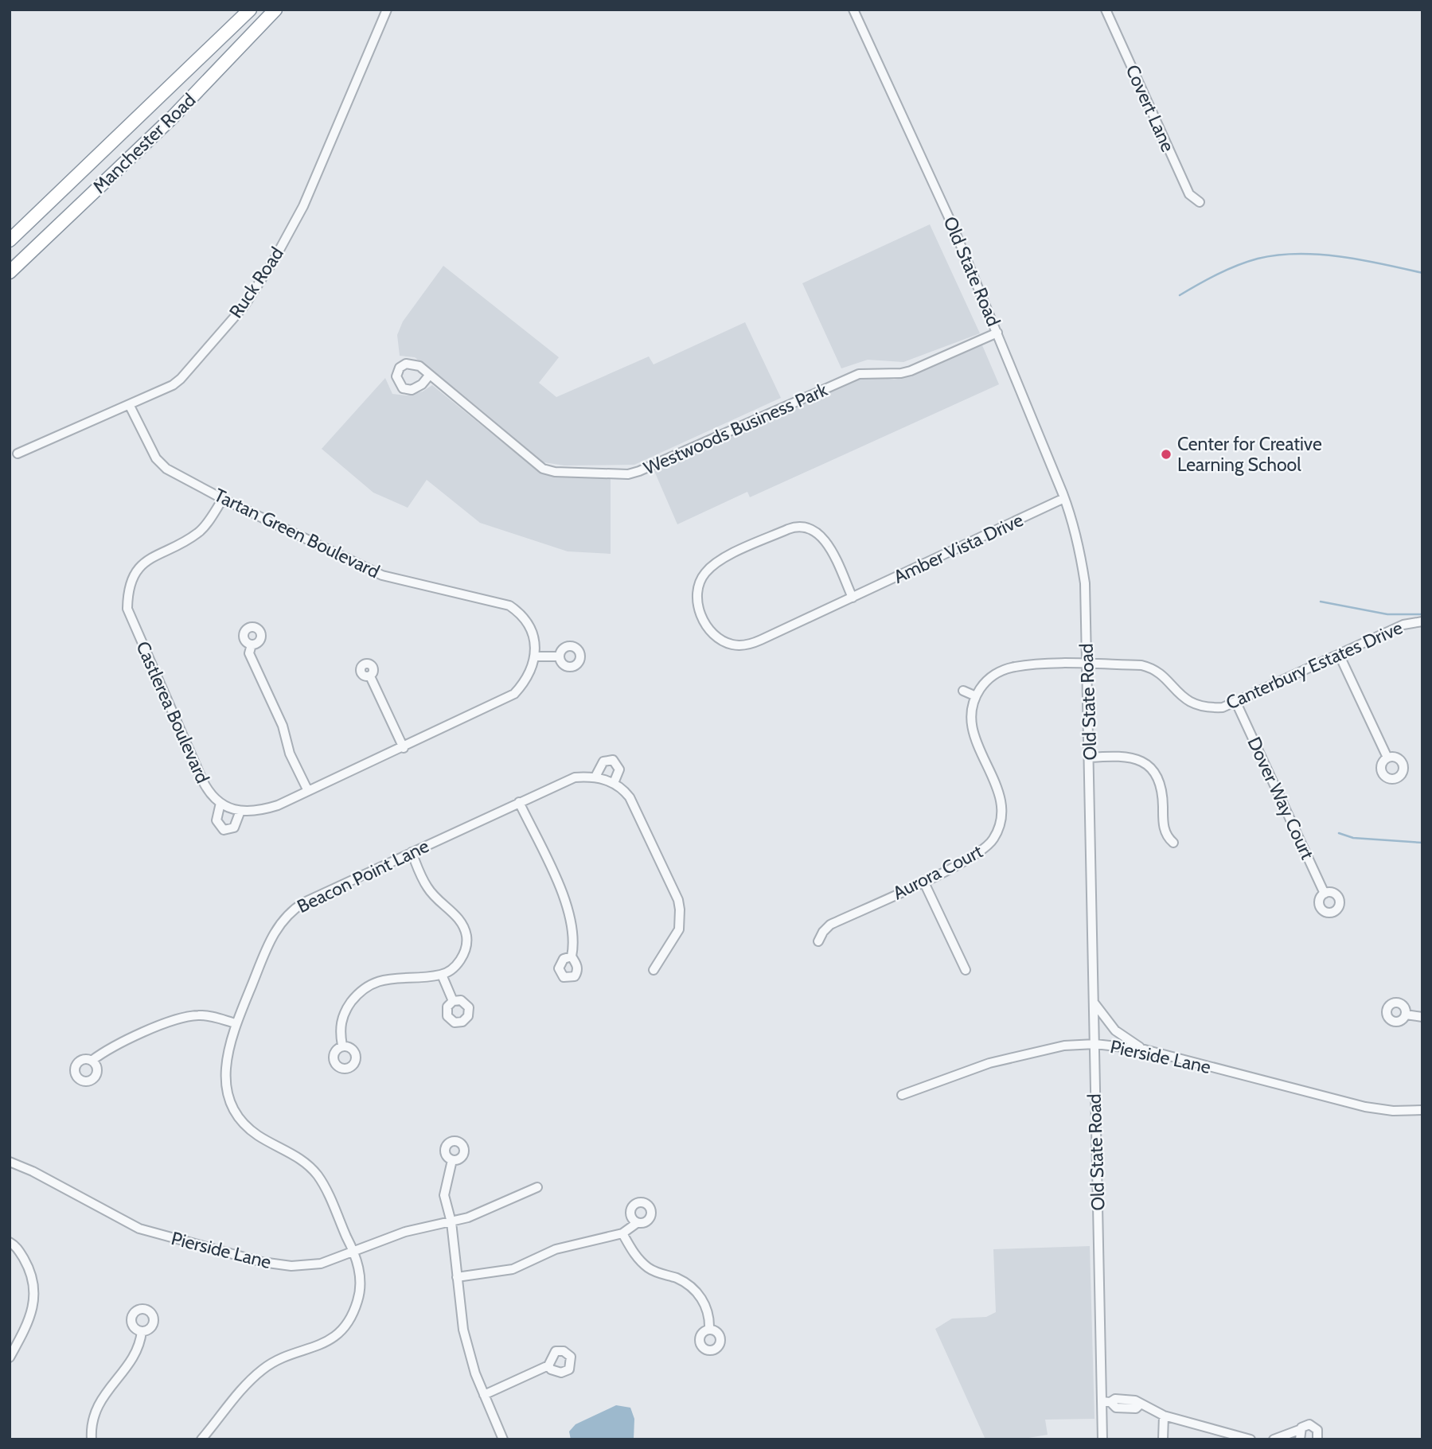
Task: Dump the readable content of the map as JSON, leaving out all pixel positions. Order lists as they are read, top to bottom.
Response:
{
  "streets": {
    "highway": ["Manchester Road"],
    "street": [
      "Covert Lane",
      "Old State Road",
      "Ruck Road",
      "Westwoods Business Park",
      "Tartan Green Boulevard",
      "Amber Vista Drive",
      "Canterbury Estates Drive",
      "Castlerea Boulevard",
      "Dover Way Court",
      "Aurora Court",
      "Beacon Point Lane",
      "Pierside Lane"
    ]
  },
  "crossings": [
    ["Old State Road", "Westwoods Business Park"],
    ["Old State Road", "Amber Vista Drive"],
    ["Old State Road", "Canterbury Estates Drive"],
    ["Old State Road", "Pierside Lane"],
    ["Ruck Road", "Tartan Green Boulevard"],
    ["Tartan Green Boulevard", "Castlerea Boulevard"],
    ["Canterbury Estates Drive", "Dover Way Court"],
    ["Beacon Point Lane", "Pierside Lane"]
  ],
  "places": ["Center for Creative Learning School"]
}
